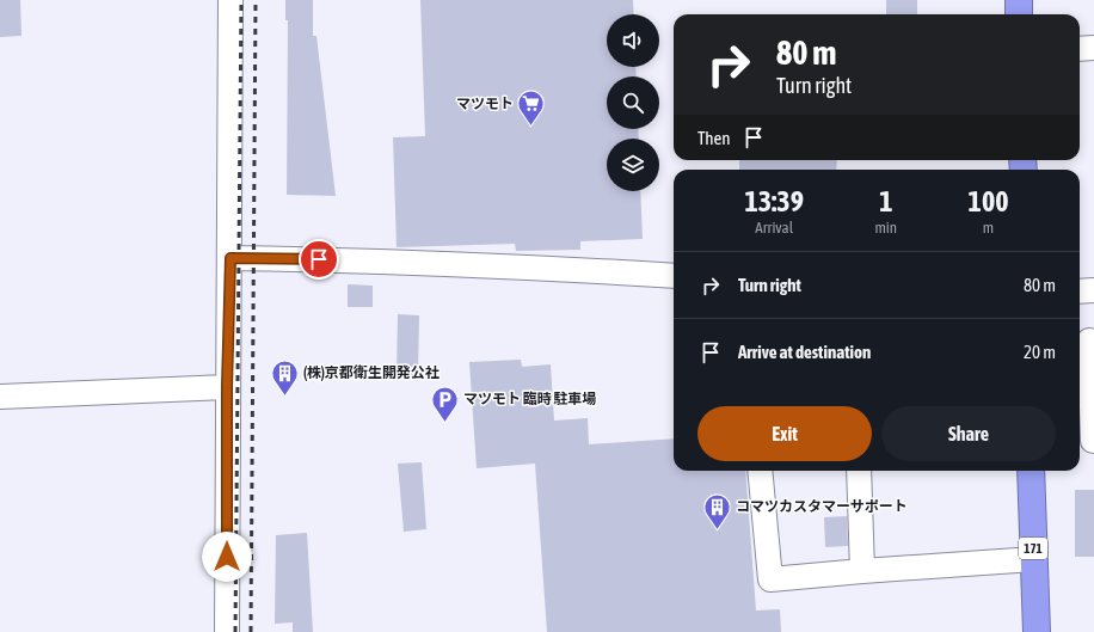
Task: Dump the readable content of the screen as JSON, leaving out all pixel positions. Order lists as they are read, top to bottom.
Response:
{
  "streets": {
    "highway": ["171"]
  },
  "places": {
    "supermarket": ["マツモト"],
    "building": ["(株)京都衛生開発公社", "コマツカスタマーサポート"],
    "parking": ["マツモト 臨時 駐車場"]
  },
  "page": {
    "turn": ["80 m", "Turn right"],
    "then": "Then",
    "eta": [
      "13:39",
      "Arrival",
      "1",
      "min",
      "100",
      "m"
    ],
    "list": [
      {
        "name": "Turn right",
        "value": "80 m"
      },
      {
        "name": "Arrive at destination",
        "value": "20 m"
      }
    ],
    "buttons": ["Exit", "Share"]
  }
}
